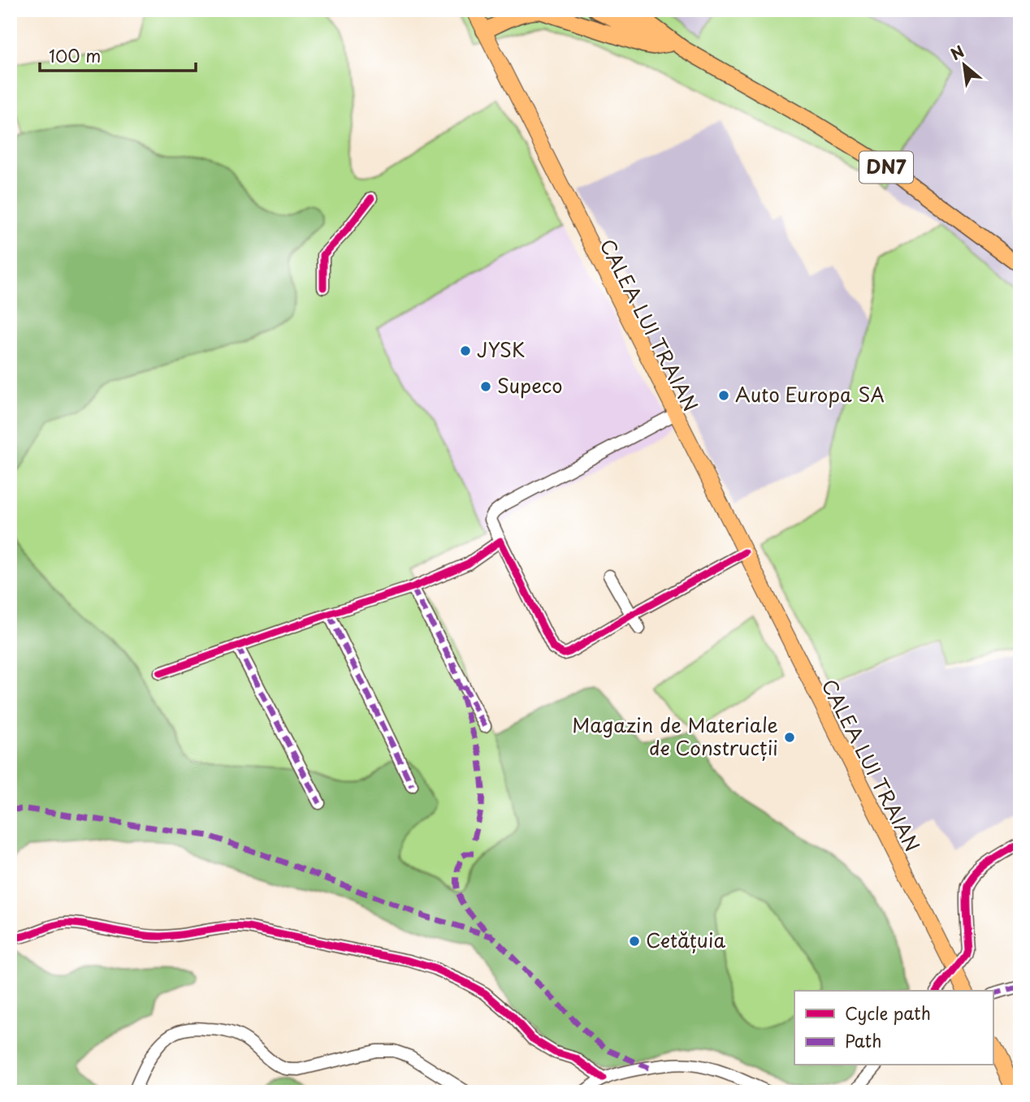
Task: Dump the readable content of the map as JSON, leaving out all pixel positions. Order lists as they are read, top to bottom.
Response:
{
  "streets": {
    "highway": ["DN7"],
    "main road": ["CALEA LUI TRAIAN"]
  },
  "places": [
    "JYSK",
    "Supeco",
    "Auto Europa SA",
    "Magazin de Materiale de Construcții",
    "Cetățuia"
  ],
  "legend": ["Cycle path", "Path"],
  "scale_bar": "100 m",
  "north": "top left"
}
